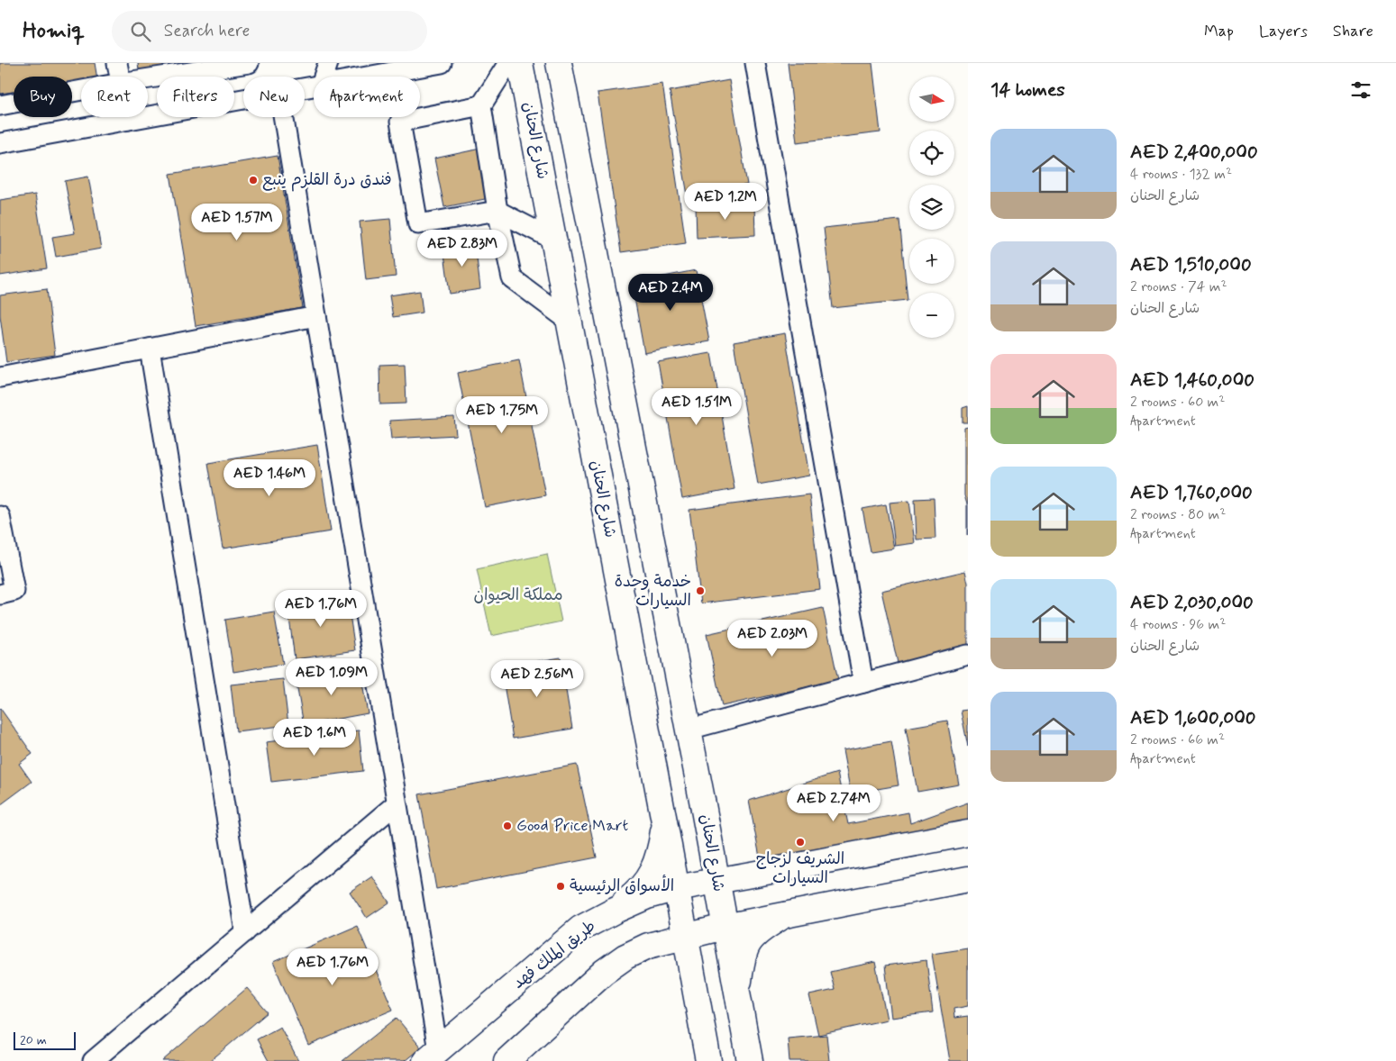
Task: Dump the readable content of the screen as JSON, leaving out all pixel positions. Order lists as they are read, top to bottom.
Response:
{
  "streets": {
    "main road": ["شارع الحنان", "طريق الملك فهد"]
  },
  "crossings": [
    ["شارع الحنان", "طريق الملك فهد"]
  ],
  "parks": ["مملكة الحيوان"],
  "places": [
    "فندق درة القلزم ينبع",
    "خدمة وحدة السيارات",
    "Good Price Mart",
    "الشريف لزجاج السيارات",
    "الأسواق الرئيسية"
  ],
  "scale_bar": "20 m",
  "north": "right",
  "page": {
    "header": "Homiq",
    "search": "Search here",
    "nav": ["Map", "Layers", "Share"],
    "heading": "14 homes",
    "map_buttons": ["+", "−"],
    "chip": [
      "Buy",
      "Rent",
      "Filters",
      "New",
      "Apartment"
    ],
    "list": [
      {
        "name": "AED 2,400,000",
        "note": "4 rooms · 132 m² · شارع الحنان"
      },
      {
        "name": "AED 1,510,000",
        "note": "2 rooms · 74 m² · شارع الحنان"
      },
      {
        "name": "AED 1,460,000",
        "note": "2 rooms · 60 m² · Apartment"
      },
      {
        "name": "AED 1,760,000",
        "note": "2 rooms · 80 m² · Apartment"
      },
      {
        "name": "AED 2,030,000",
        "note": "4 rooms · 96 m² · شارع الحنان"
      },
      {
        "name": "AED 1,600,000",
        "note": "2 rooms · 66 m² · Apartment"
      }
    ],
    "price": [
      "AED 1.2M",
      "AED 1.57M",
      "AED 2.83M",
      "AED 2.4M",
      "AED 1.51M",
      "AED 1.75M",
      "AED 1.46M",
      "AED 1.76M",
      "AED 2.03M",
      "AED 1.09M",
      "AED 2.56M",
      "AED 1.6M",
      "AED 2.74M",
      "AED 1.76M"
    ],
    "scale": "20 m"
  }
}
